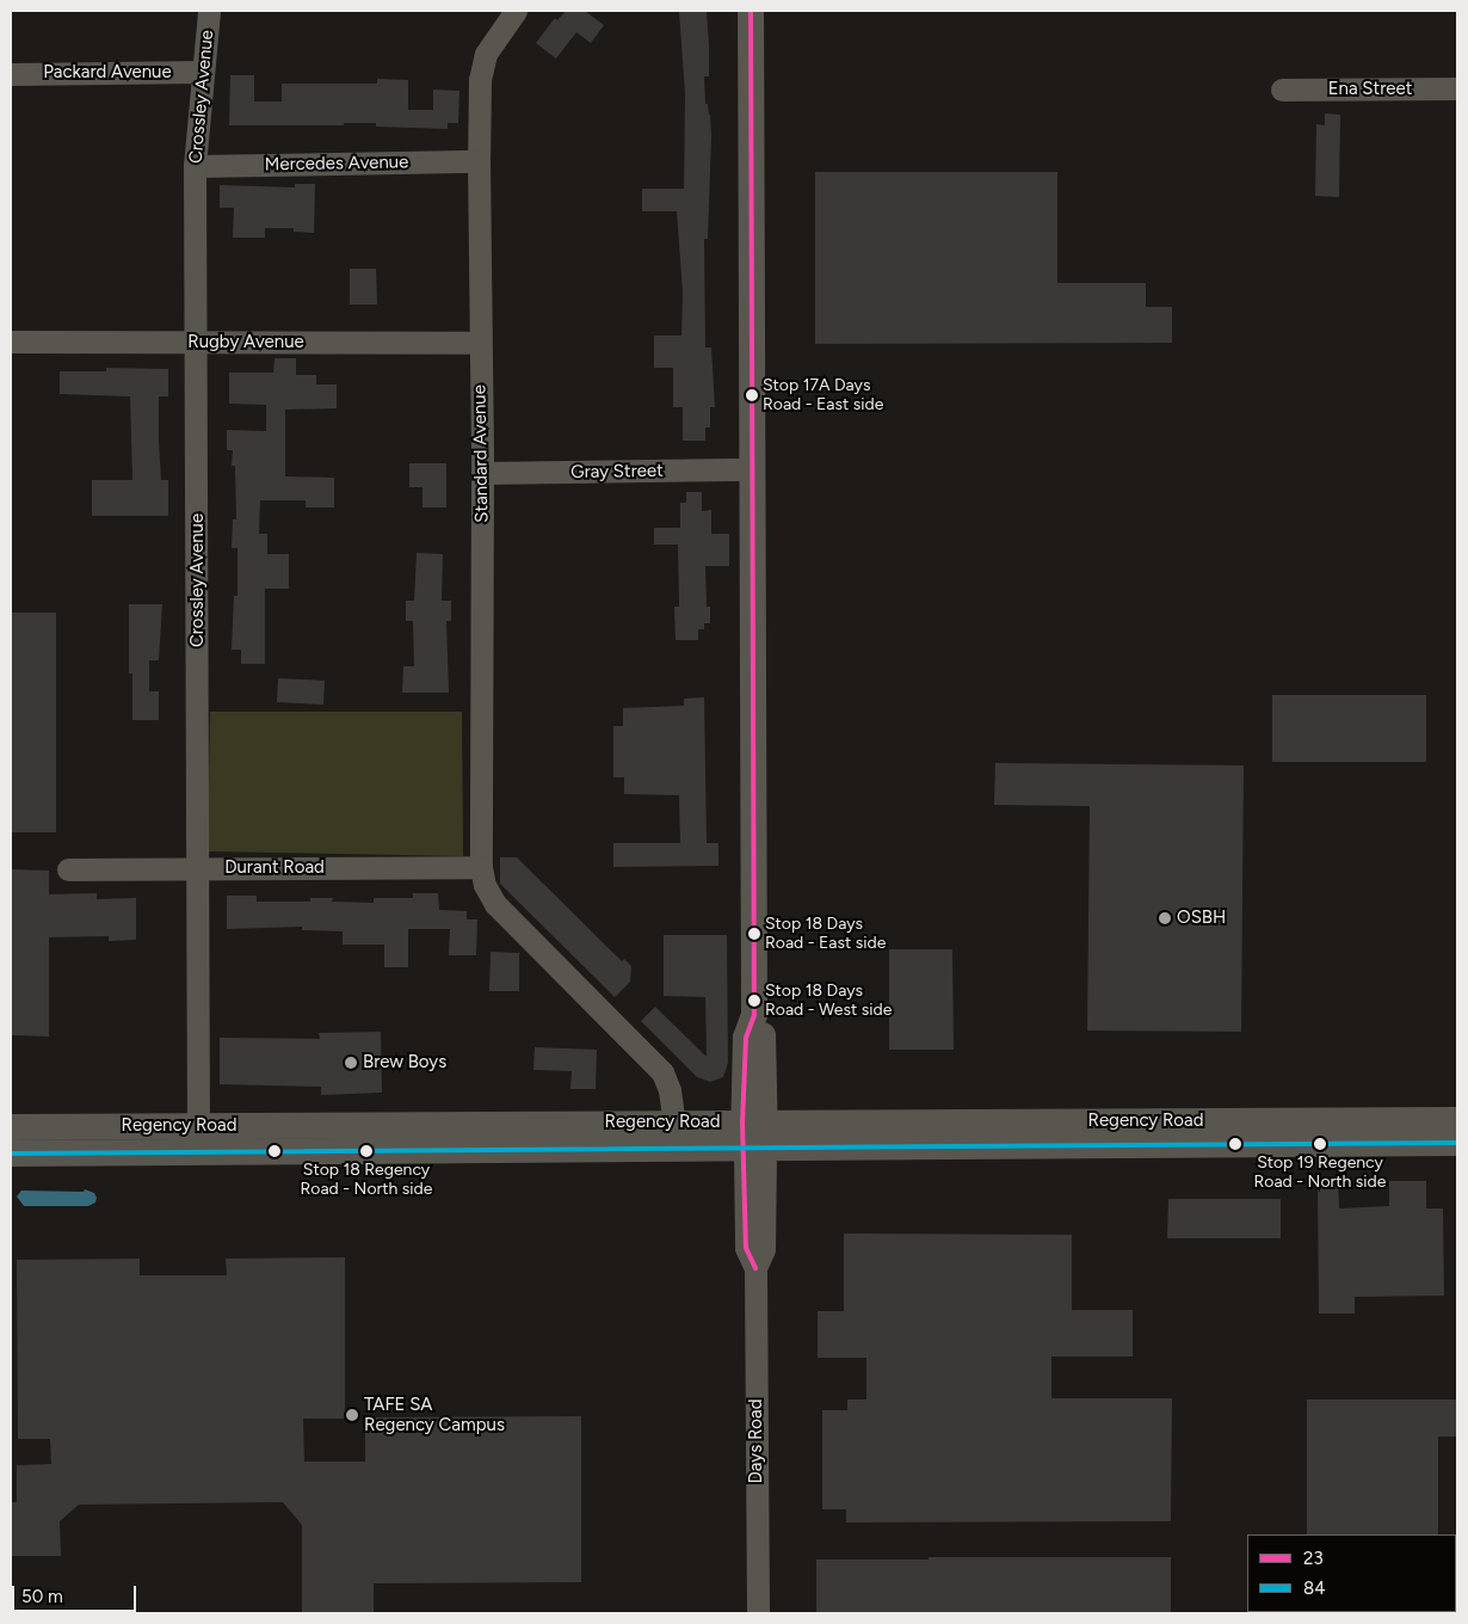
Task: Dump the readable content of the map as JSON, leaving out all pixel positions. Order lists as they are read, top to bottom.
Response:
{
  "streets": {
    "main road": ["Regency Road", "Days Road"],
    "street": [
      "Packard Avenue",
      "Ena Street",
      "Crossley Avenue",
      "Mercedes Avenue",
      "Rugby Avenue",
      "Standard Avenue",
      "Gray Street",
      "Durant Road"
    ]
  },
  "crossings": [
    ["Packard Avenue", "Crossley Avenue"],
    ["Crossley Avenue", "Mercedes Avenue"],
    ["Crossley Avenue", "Rugby Avenue"],
    ["Crossley Avenue", "Durant Road"],
    ["Crossley Avenue", "Regency Road"],
    ["Mercedes Avenue", "Standard Avenue"],
    ["Rugby Avenue", "Standard Avenue"],
    ["Standard Avenue", "Gray Street"],
    ["Standard Avenue", "Durant Road"],
    ["Standard Avenue", "Regency Road"],
    ["Gray Street", "Days Road"],
    ["Regency Road", "Days Road"]
  ],
  "places": [
    "Stop 17A Days Road - East side",
    "OSBH",
    "Stop 18 Days Road - East side",
    "Stop 18 Days Road - West side",
    "Brew Boys",
    "Stop 19 Regency Road - North side",
    "Stop 18 Regency Road - North side",
    "TAFE SA Regency Campus"
  ],
  "lines": ["transit line 23", "transit line 84"],
  "legend": ["23", "84"],
  "scale_bar": "50 m"
}
